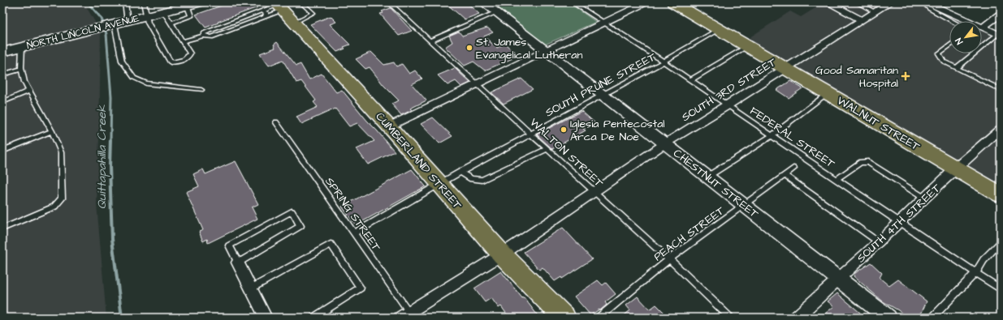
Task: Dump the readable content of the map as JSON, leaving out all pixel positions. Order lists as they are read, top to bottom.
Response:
{
  "streets": {
    "highway": ["WALNUT STREET", "CUMBERLAND STREET"],
    "main road": ["NORTH LINCOLN AVENUE"],
    "street": ["SOUTH 3RD STREET", "CHESTNUT STREET", "SOUTH 4TH STREET"],
    "lane": [
      "SOUTH PRUNE STREET",
      "FEDERAL STREET",
      "WALTON STREET",
      "SPRING STREET",
      "PEACH STREET"
    ]
  },
  "crossings": [
    ["SOUTH PRUNE STREET", "WALNUT STREET"],
    ["SOUTH PRUNE STREET", "FEDERAL STREET"],
    ["SOUTH PRUNE STREET", "WALTON STREET"],
    ["SOUTH PRUNE STREET", "CUMBERLAND STREET"],
    ["SOUTH PRUNE STREET", "CHESTNUT STREET"],
    ["SOUTH PRUNE STREET", "SPRING STREET"],
    ["SOUTH 3RD STREET", "WALNUT STREET"],
    ["SOUTH 3RD STREET", "FEDERAL STREET"],
    ["SOUTH 3RD STREET", "WALTON STREET"],
    ["SOUTH 3RD STREET", "CUMBERLAND STREET"],
    ["SOUTH 3RD STREET", "CHESTNUT STREET"],
    ["SOUTH 3RD STREET", "SPRING STREET"],
    ["WALNUT STREET", "SOUTH 4TH STREET"],
    ["FEDERAL STREET", "SOUTH 4TH STREET"],
    ["WALTON STREET", "PEACH STREET"],
    ["CHESTNUT STREET", "SOUTH 4TH STREET"],
    ["CHESTNUT STREET", "PEACH STREET"]
  ],
  "water": ["Quittapahilla Creek"],
  "places": {
    "other": ["St. James Evangelical Lutheran", "Iglesia Pentecostal Arca De Noe"],
    "health": ["Good Samaritan Hospital"]
  },
  "north": "bottom left"
}
